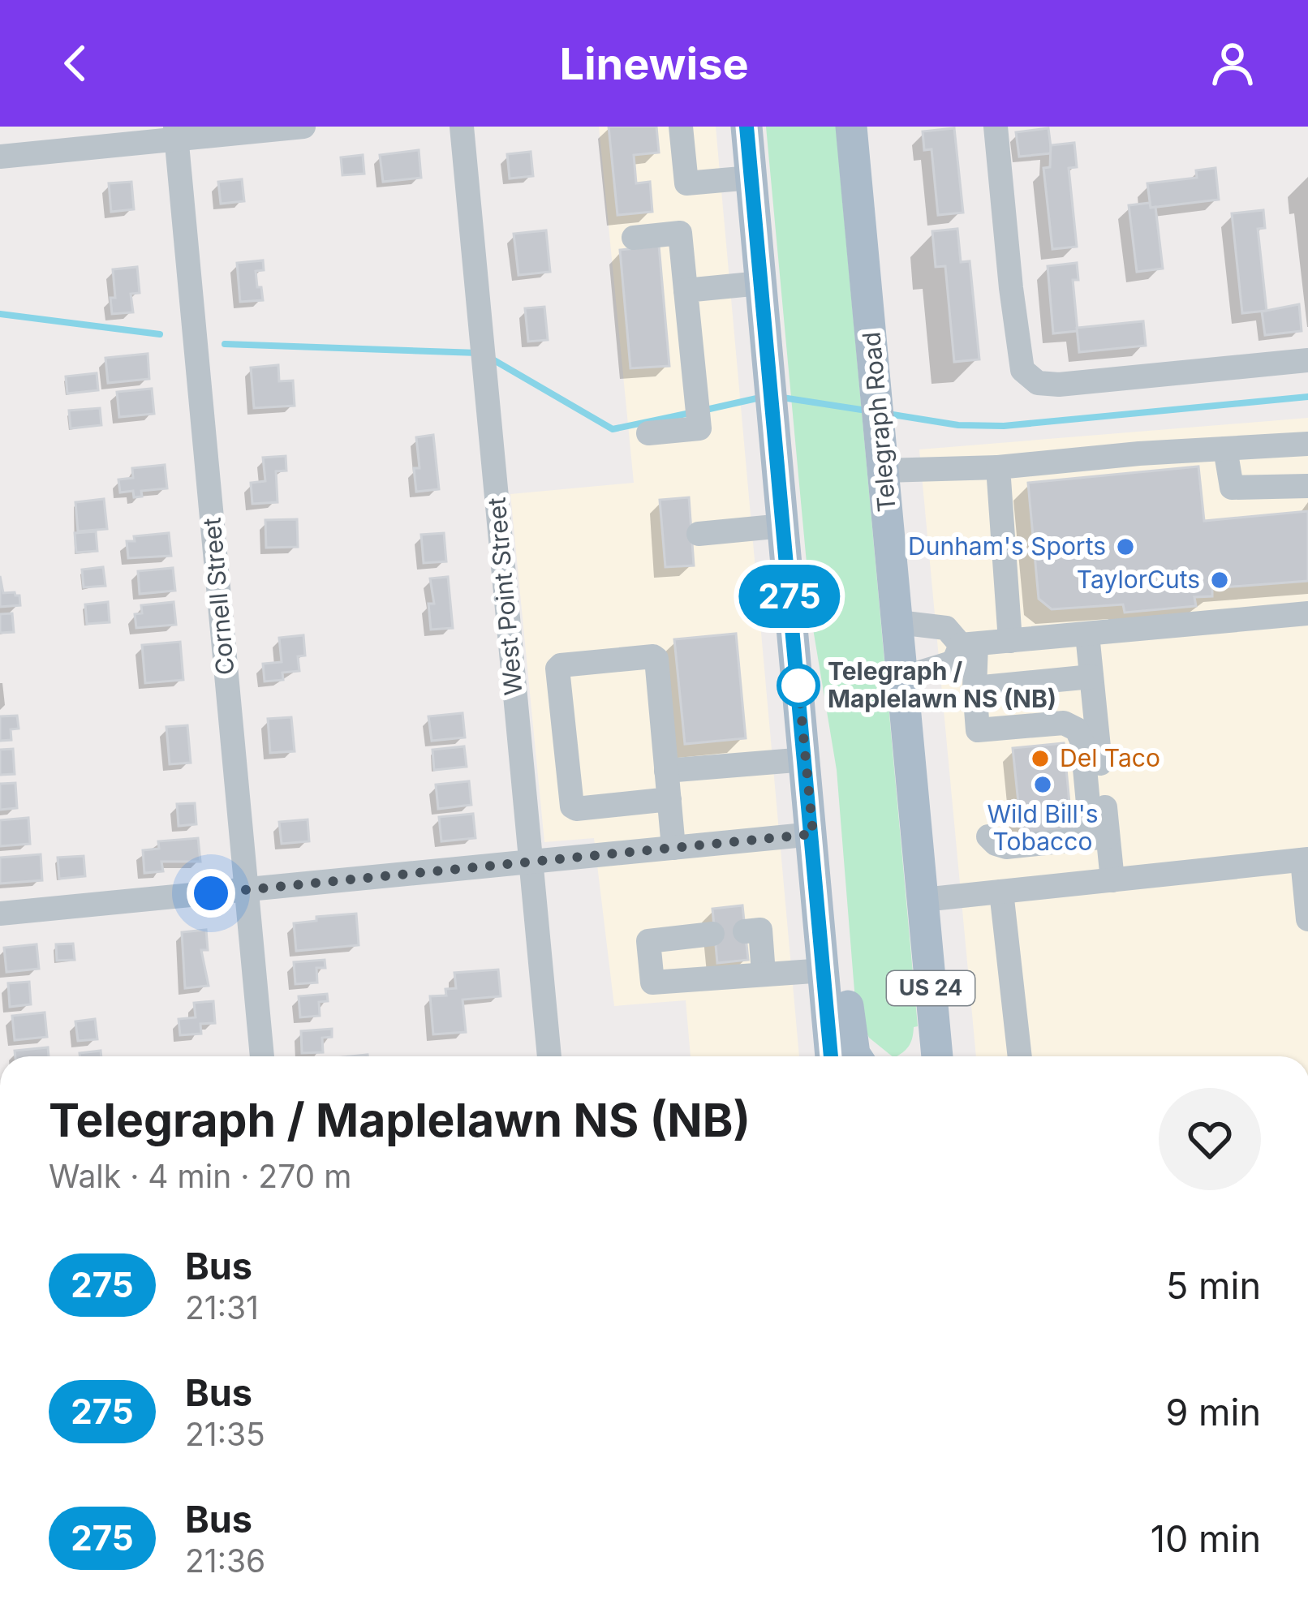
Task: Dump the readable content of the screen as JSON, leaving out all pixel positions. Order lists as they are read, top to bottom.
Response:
{
  "streets": {
    "main road": ["Telegraph Road", "US 24"],
    "street": ["Cornell Street", "West Point Street"]
  },
  "places": [
    "Dunham's Sports",
    "TaylorCuts",
    "Telegraph / Maplelawn NS (NB)",
    "Del Taco",
    "Wild Bill's Tobacco"
  ],
  "lines": ["bus line 275"],
  "page": {
    "header": "Linewise",
    "on_map": "275",
    "heading": ["Telegraph / Maplelawn NS (NB)", "Walk · 4 min · 270 m"],
    "list": [
      {
        "mark": "275",
        "name": "Bus",
        "note": "21:31",
        "value": "5 min"
      },
      {
        "mark": "275",
        "name": "Bus",
        "note": "21:35",
        "value": "9 min"
      },
      {
        "mark": "275",
        "name": "Bus",
        "note": "21:36",
        "value": "10 min"
      }
    ]
  }
}
